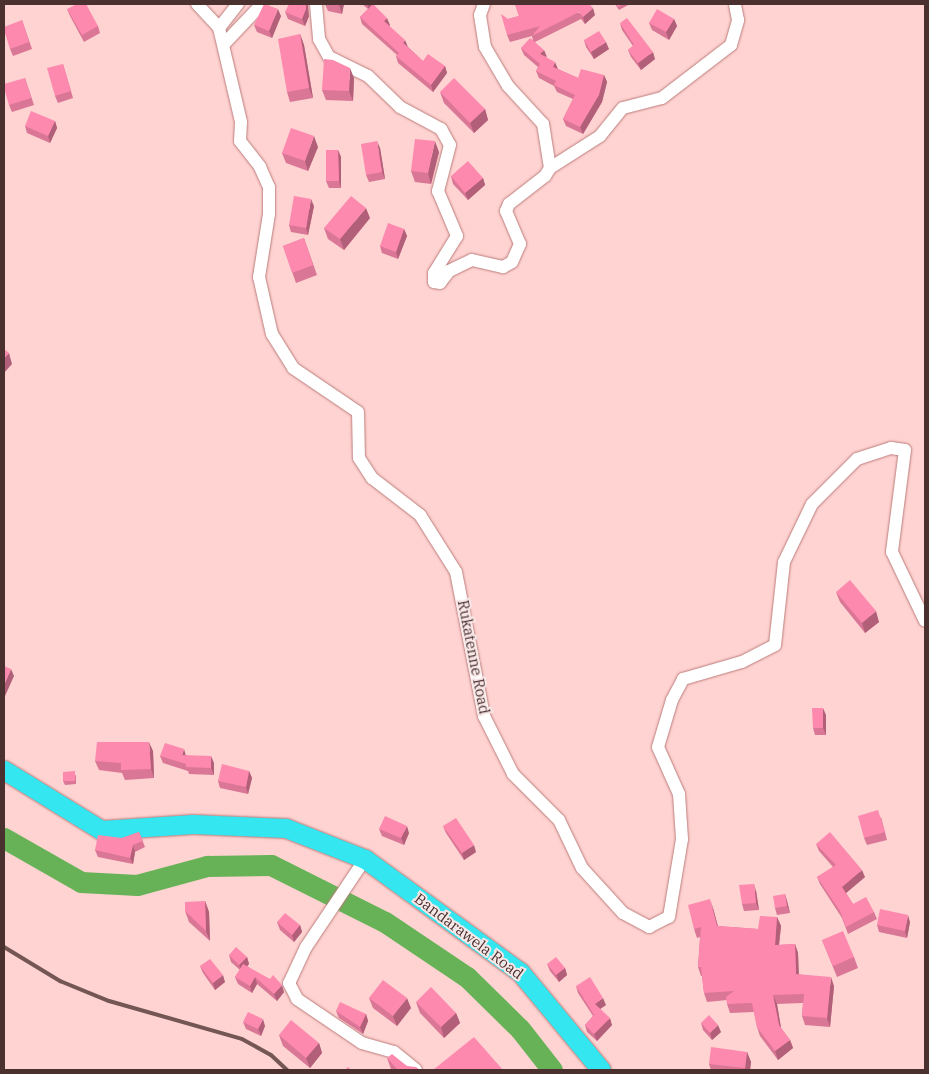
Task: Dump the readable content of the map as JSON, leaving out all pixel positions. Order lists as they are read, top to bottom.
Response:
{
  "streets": {
    "highway": ["Bandarawela Road"],
    "street": ["Rukatenne Road"]
  }
}
